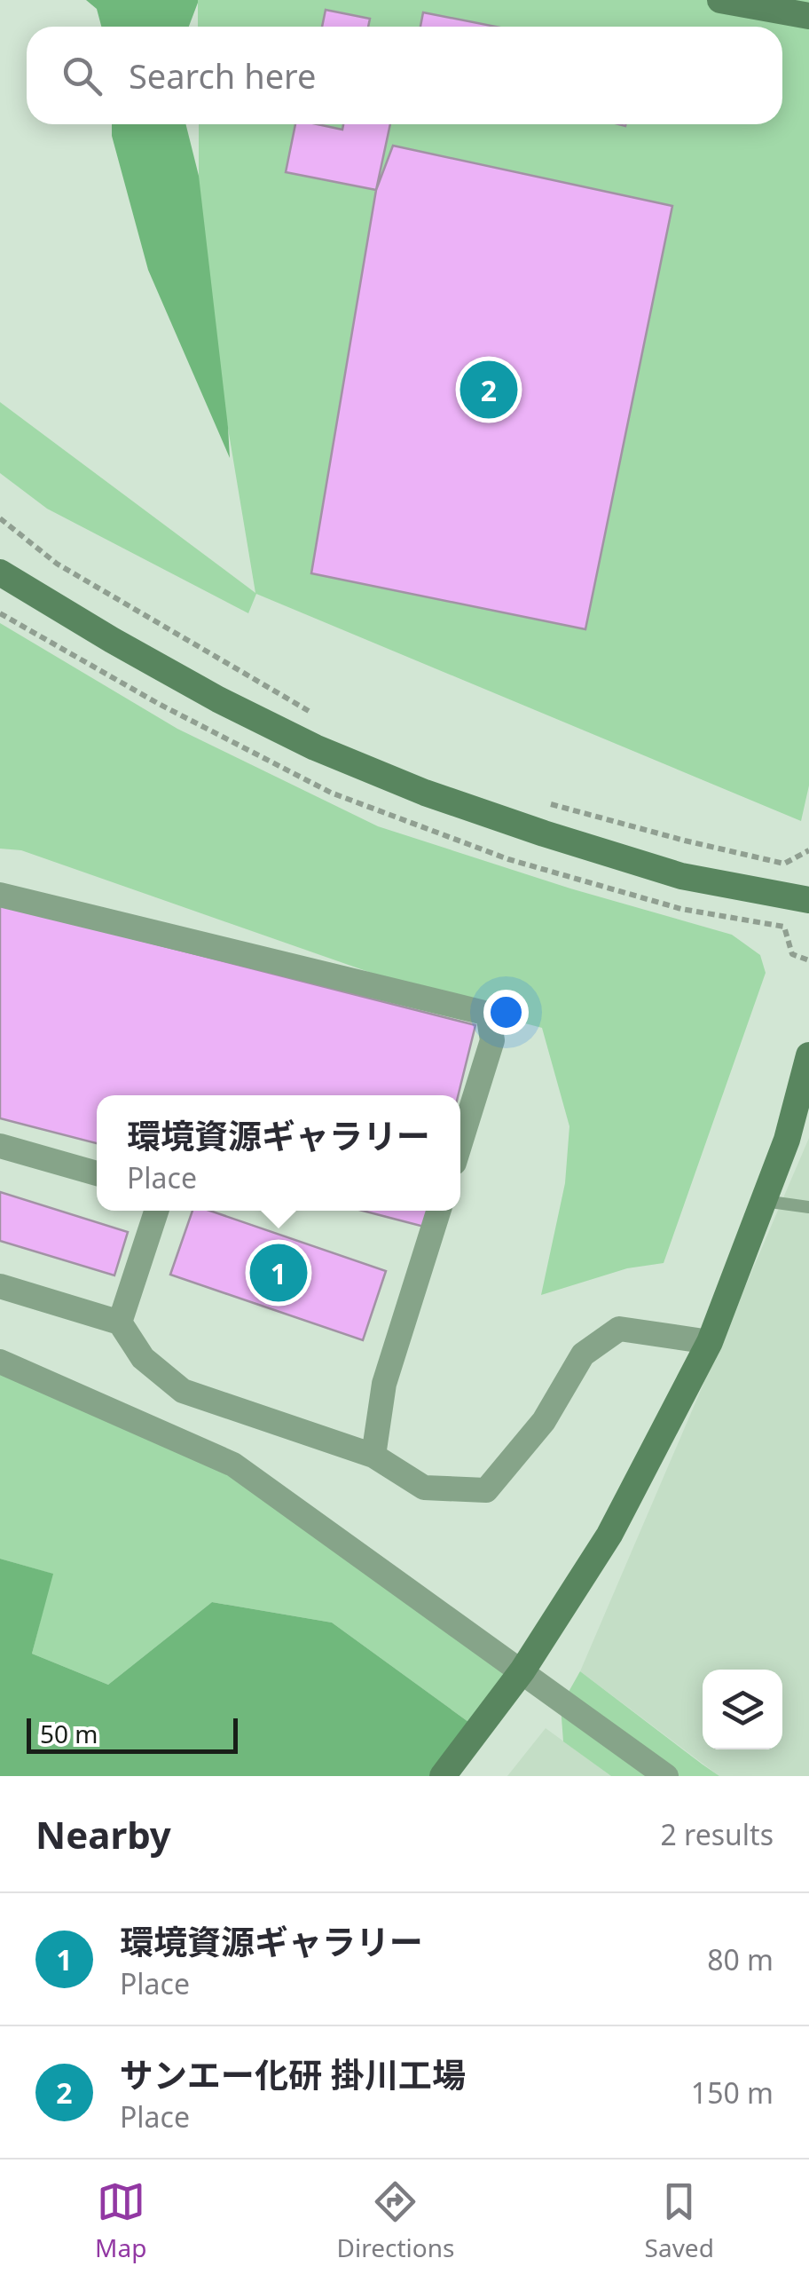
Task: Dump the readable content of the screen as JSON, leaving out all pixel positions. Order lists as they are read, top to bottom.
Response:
{
  "scale_bar": "50 m",
  "page": {
    "search": "Search here",
    "pins": ["2", "1"],
    "popup": ["環境資源ギャラリー", "Place"],
    "scale": "50 m",
    "heading": ["Nearby", "2 results"],
    "list": [
      {
        "mark": "1",
        "name": "環境資源ギャラリー",
        "note": "Place",
        "value": "80 m"
      },
      {
        "mark": "2",
        "name": "サンエー化研 掛川工場",
        "note": "Place",
        "value": "150 m"
      }
    ],
    "nav": ["Map", "Directions", "Saved"]
  }
}
